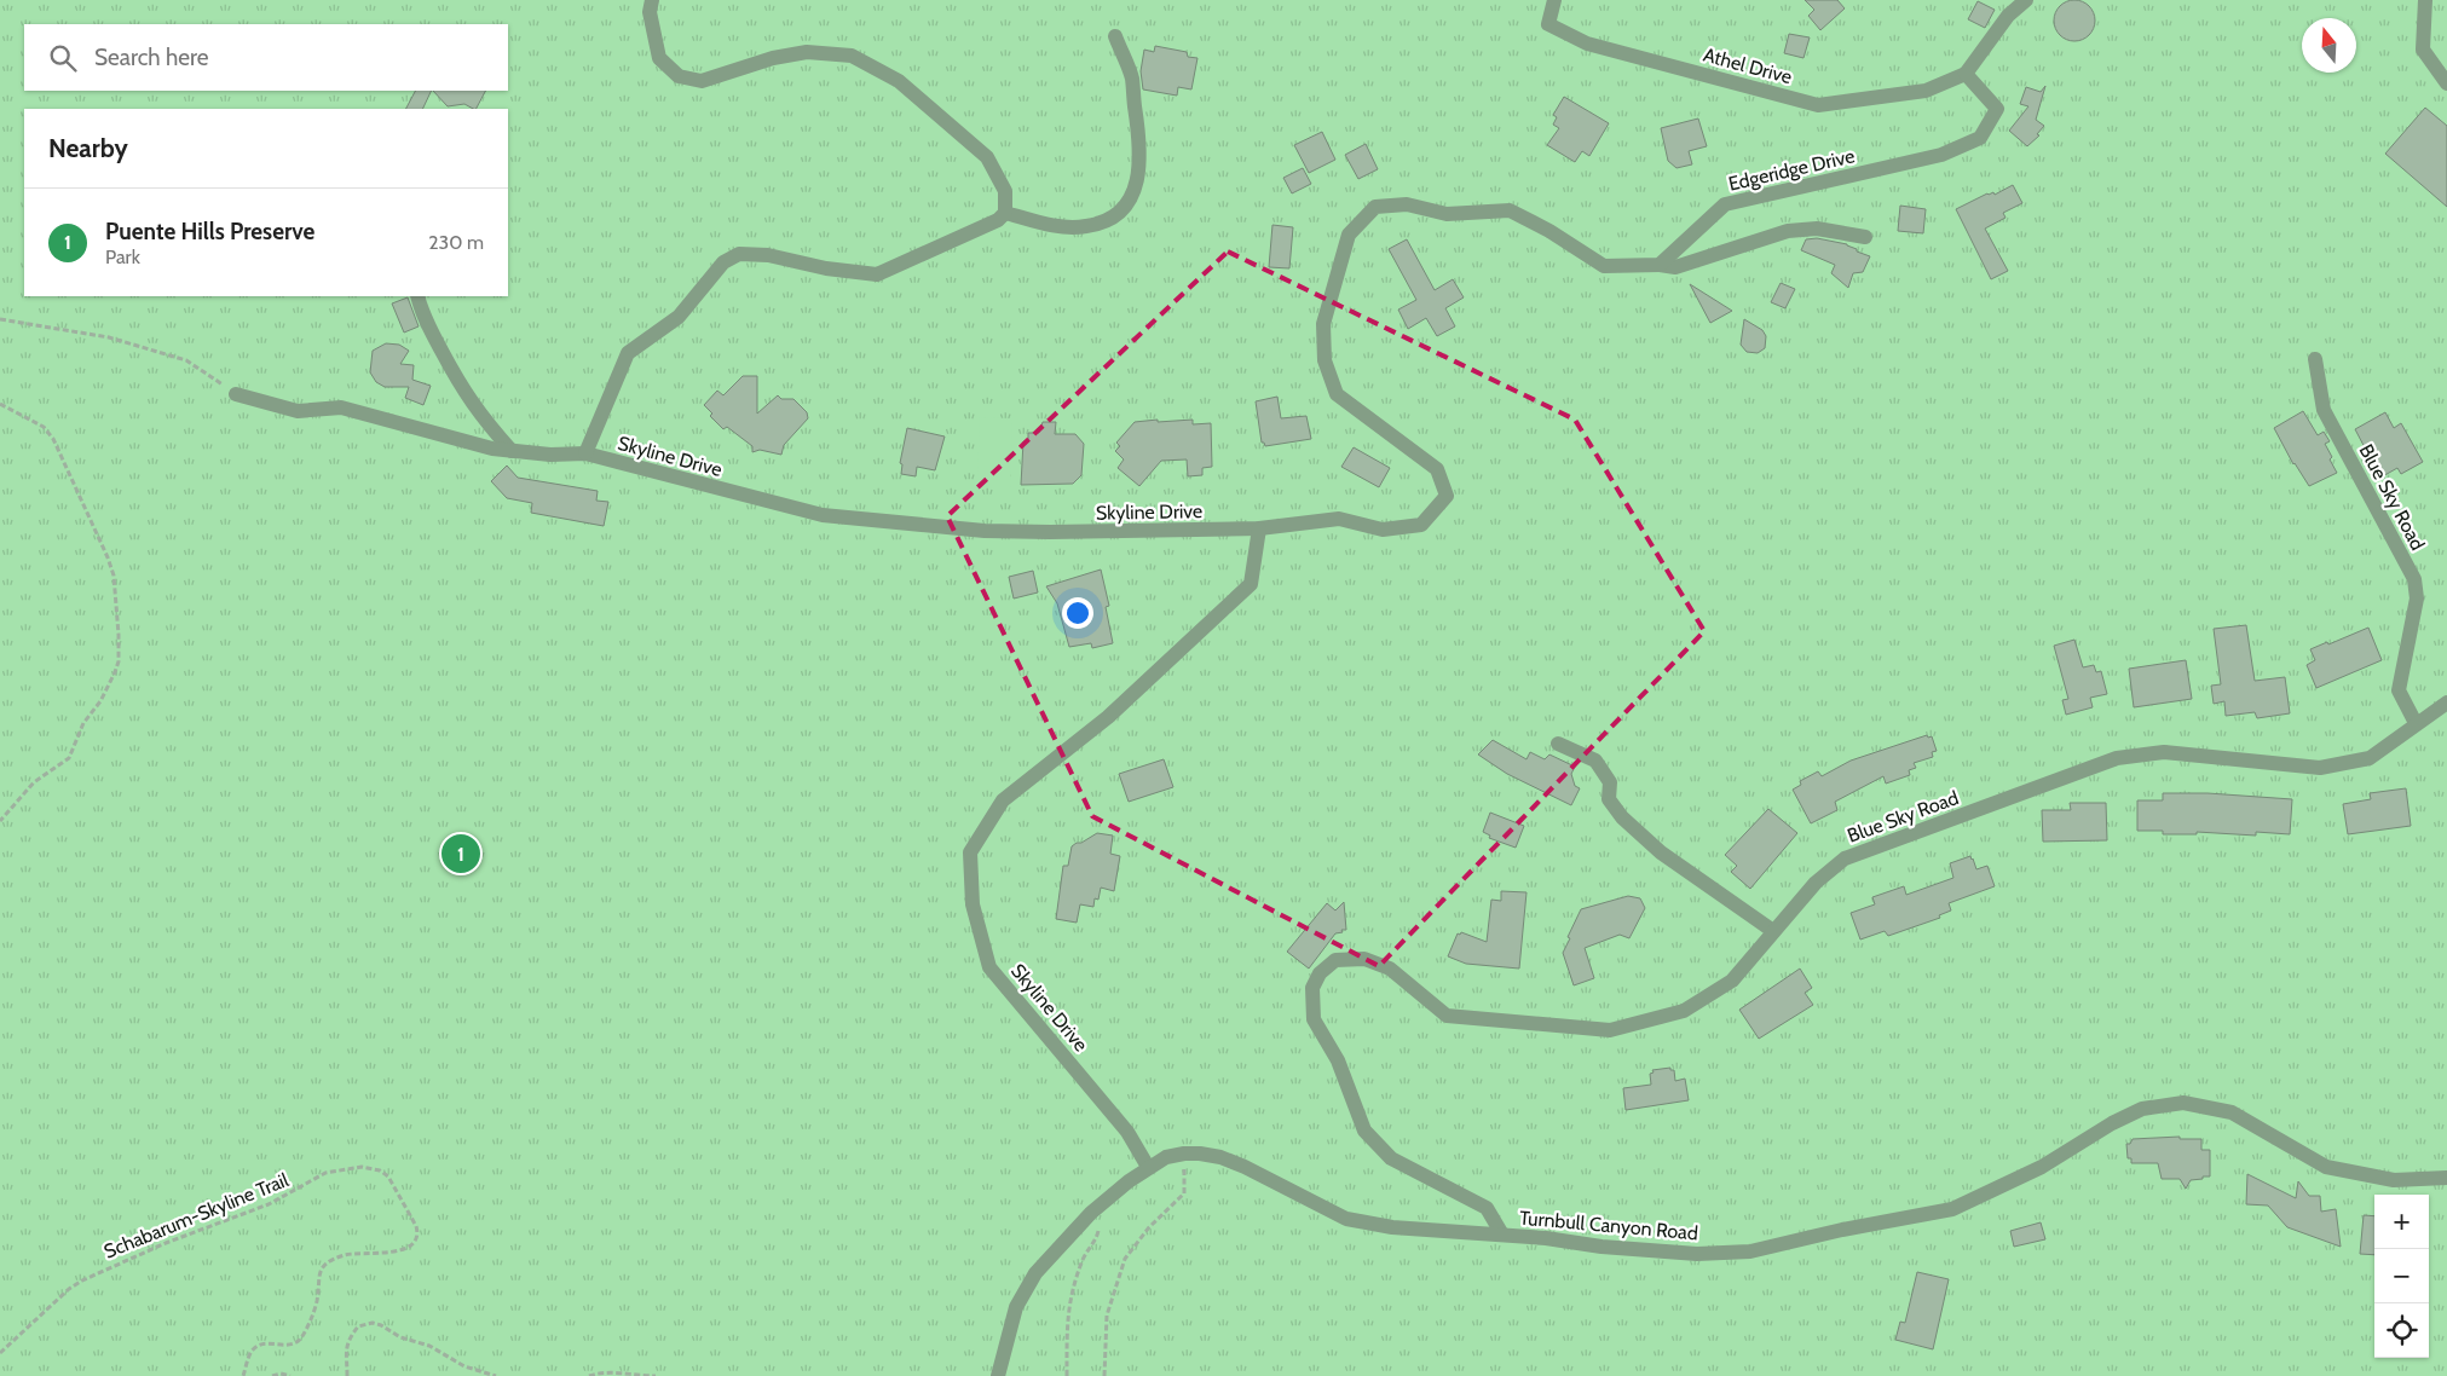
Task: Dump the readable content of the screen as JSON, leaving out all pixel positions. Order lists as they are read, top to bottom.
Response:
{
  "streets": {
    "street": [
      "Athel Drive",
      "Edgeridge Drive",
      "Skyline Drive",
      "Blue Sky Road",
      "Turnbull Canyon Road"
    ],
    "path": ["Schabarum-Skyline Trail"]
  },
  "crossings": [
    ["Athel Drive", "Edgeridge Drive"],
    ["Skyline Drive", "Turnbull Canyon Road"],
    ["Blue Sky Road", "Turnbull Canyon Road"]
  ],
  "north": "top",
  "page": {
    "search": "Search here",
    "heading": "Nearby",
    "list": [
      {
        "mark": "1",
        "name": "Puente Hills Preserve",
        "note": "Park",
        "value": "230 m"
      }
    ],
    "pins": "1",
    "map_buttons": ["+", "−"]
  }
}
